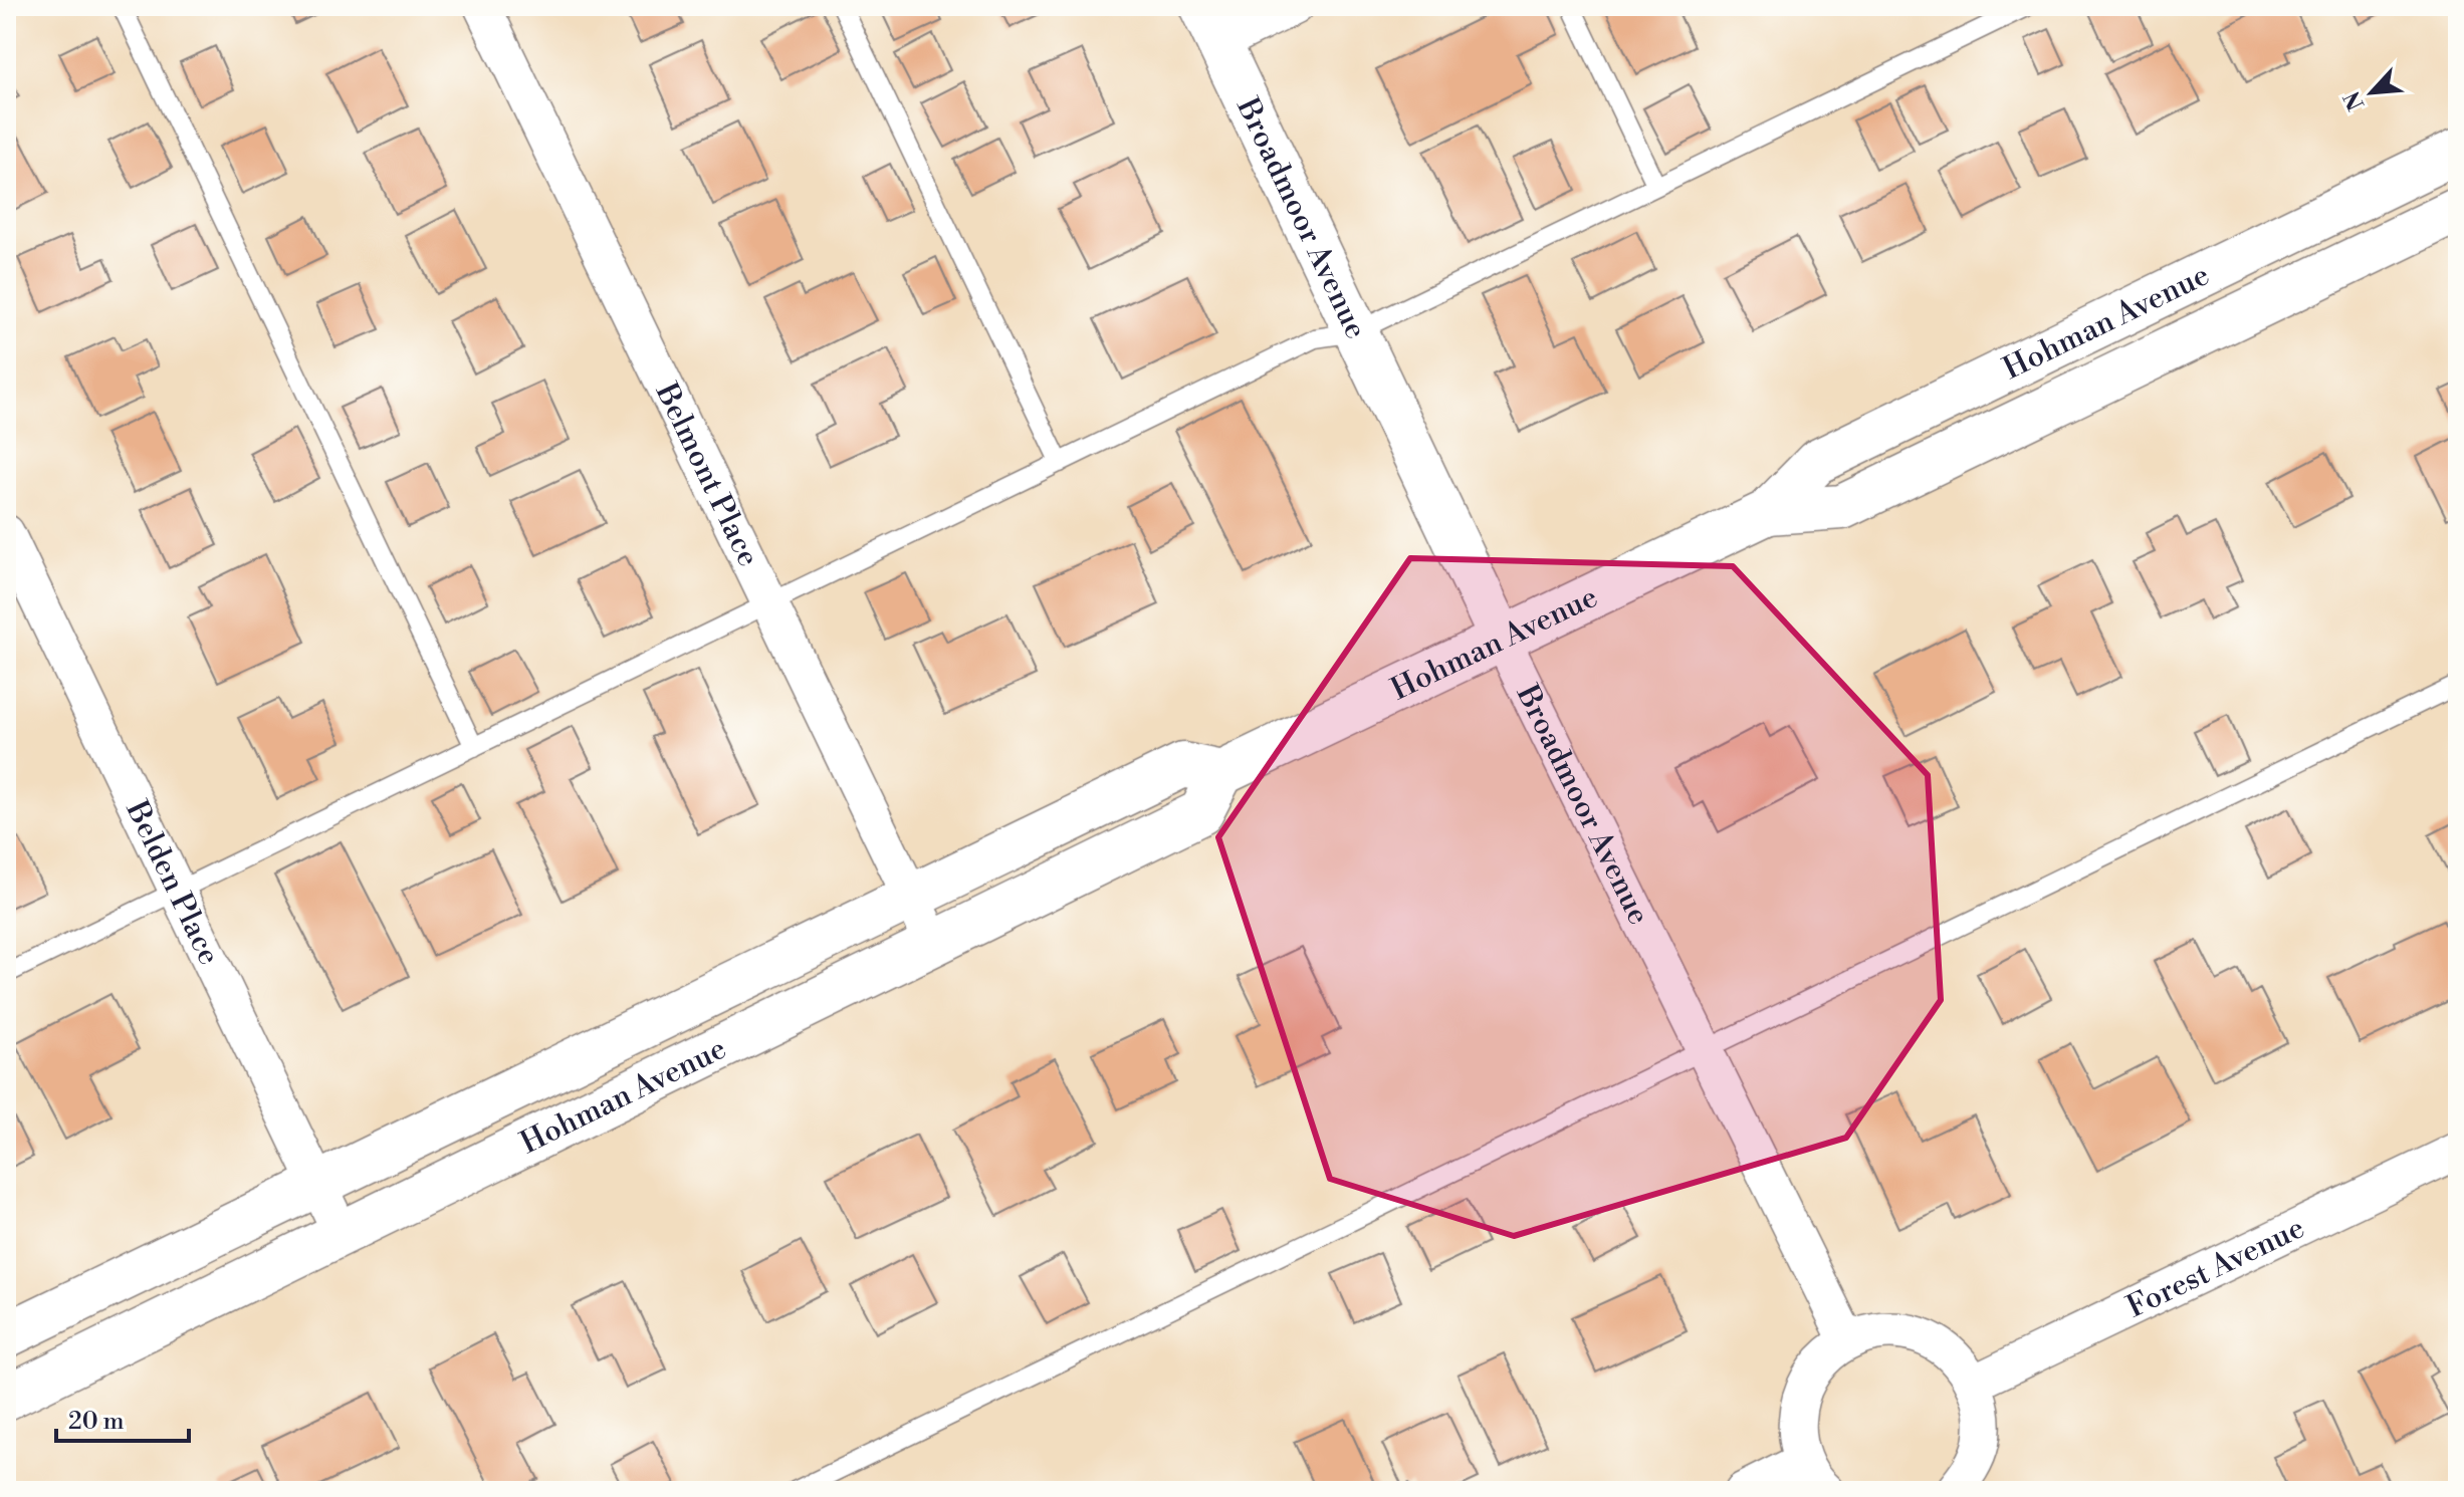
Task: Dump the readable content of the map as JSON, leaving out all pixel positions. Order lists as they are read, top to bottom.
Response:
{
  "streets": {
    "main road": ["Broadmoor Avenue", "Hohman Avenue"],
    "street": ["Belmont Place", "Belden Place", "Forest Avenue"]
  },
  "crossings": [
    ["Broadmoor Avenue", "Hohman Avenue"],
    ["Hohman Avenue", "Belmont Place"],
    ["Hohman Avenue", "Belden Place"]
  ],
  "scale_bar": "20 m",
  "north": "bottom left"
}
